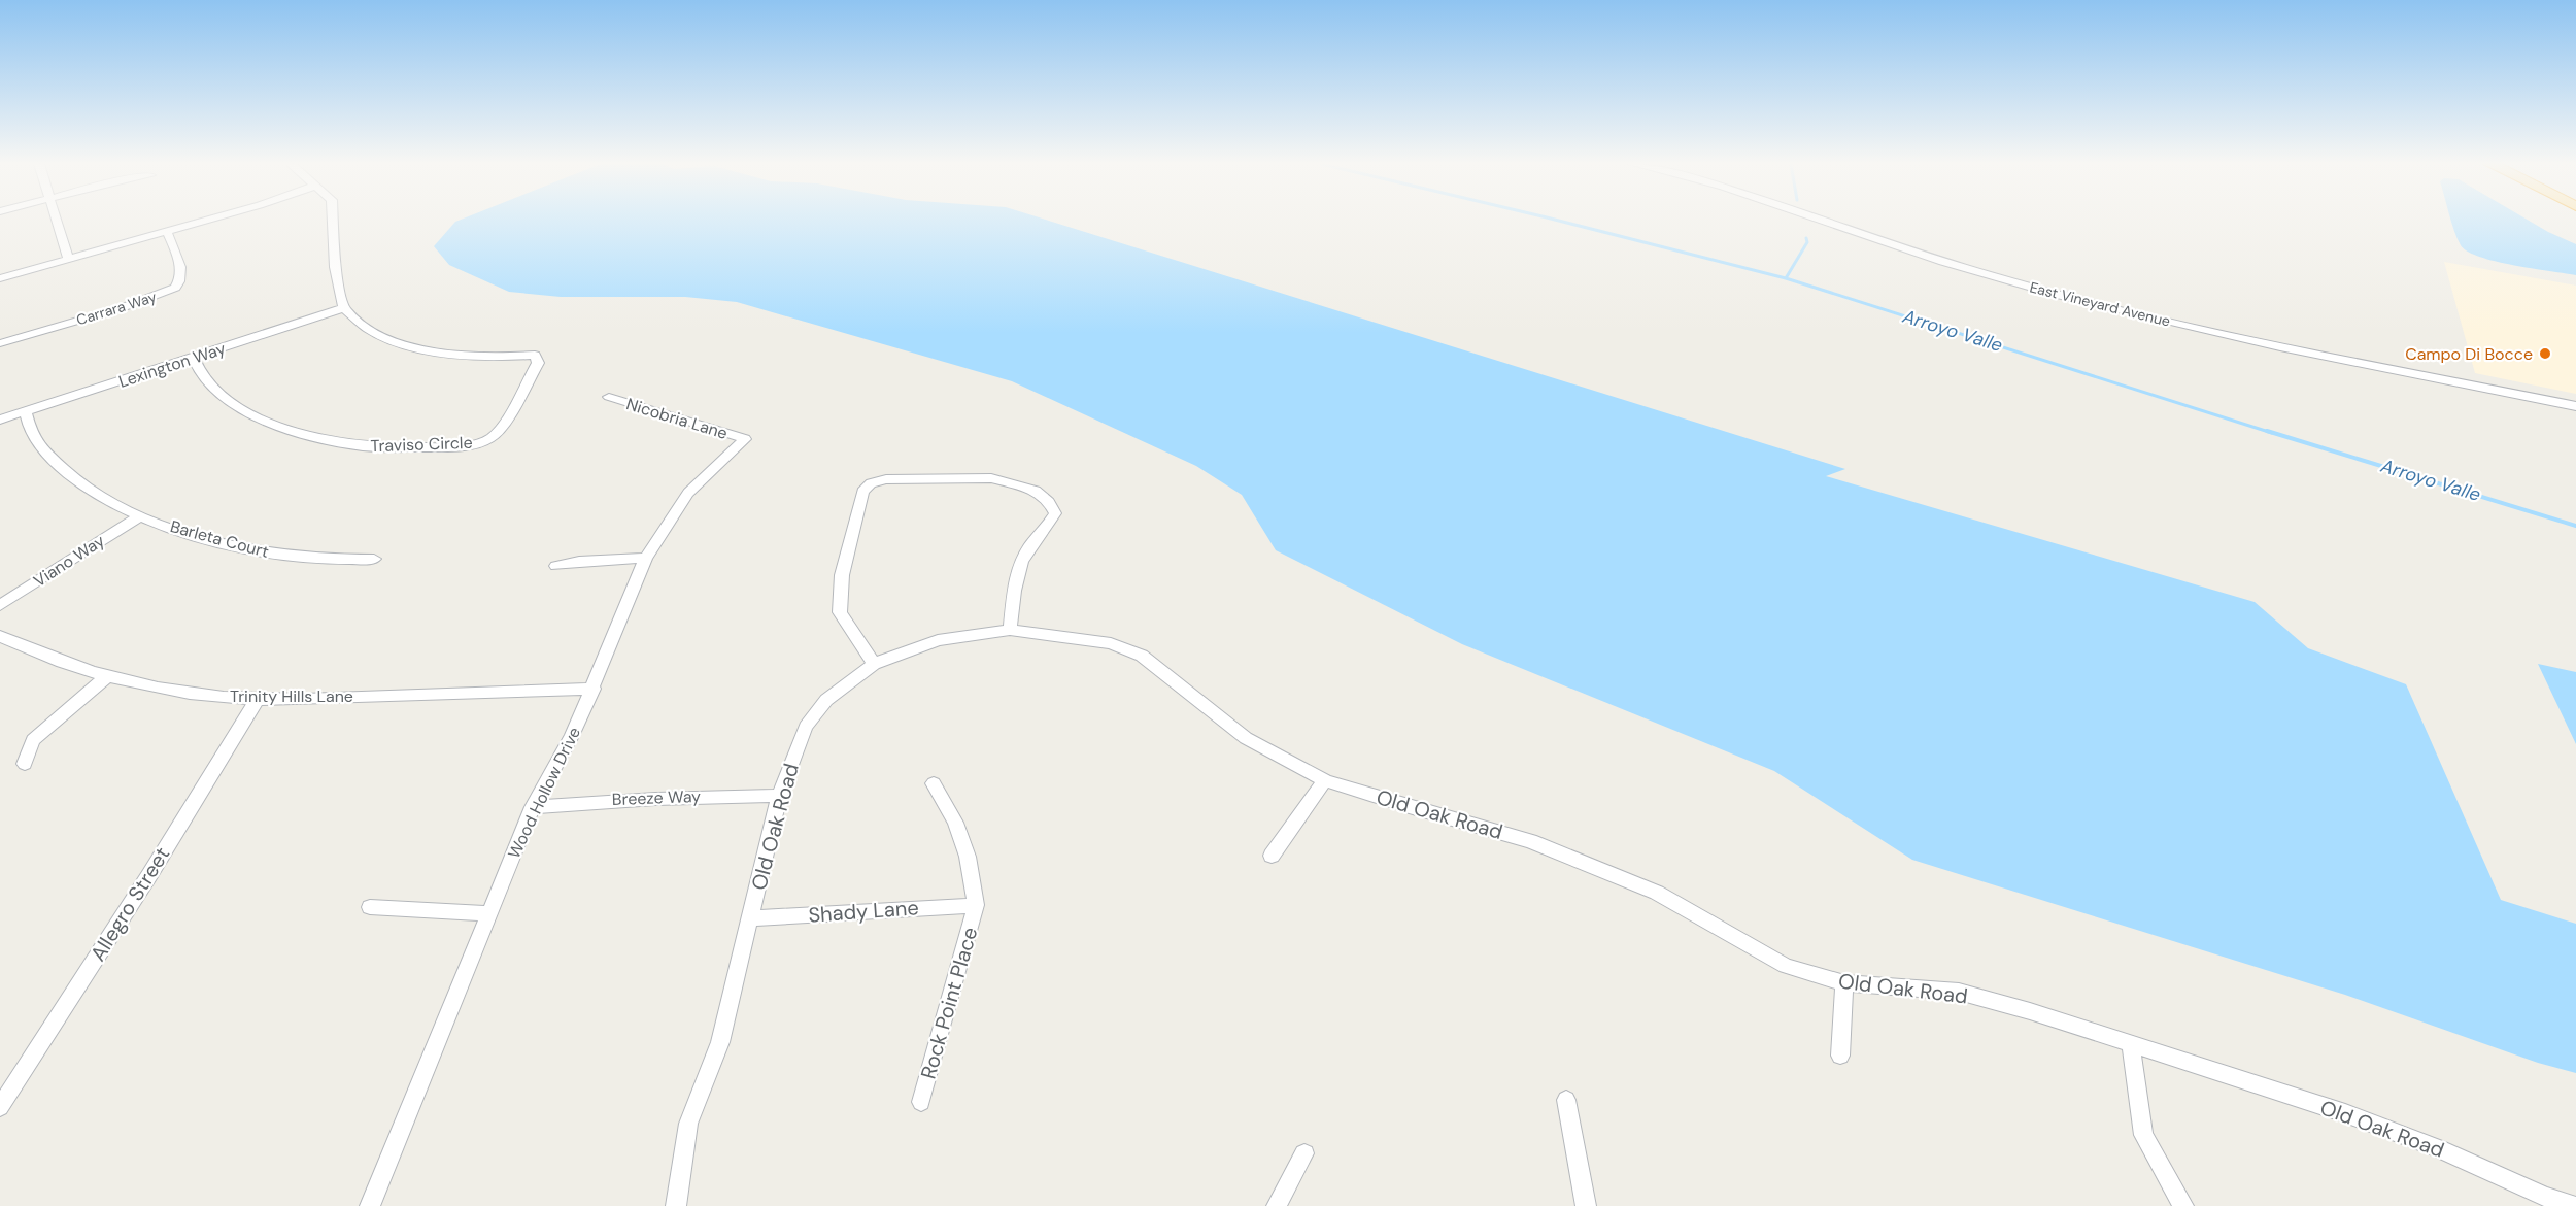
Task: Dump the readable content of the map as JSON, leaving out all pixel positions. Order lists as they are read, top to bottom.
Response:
{
  "streets": {
    "street": [
      "East Vineyard Avenue",
      "Carrara Way",
      "Lexington Way",
      "Nicobria Lane",
      "Traviso Circle",
      "Barleta Court",
      "Viano Way",
      "Trinity Hills Lane",
      "Wood Hollow Drive",
      "Breeze Way",
      "Old Oak Road",
      "Allegro Street",
      "Shady Lane",
      "Rock Point Place"
    ]
  },
  "crossings": [
    ["Lexington Way", "Traviso Circle"],
    ["Lexington Way", "Barleta Court"],
    ["Nicobria Lane", "Wood Hollow Drive"],
    ["Barleta Court", "Viano Way"],
    ["Trinity Hills Lane", "Wood Hollow Drive"],
    ["Trinity Hills Lane", "Allegro Street"],
    ["Wood Hollow Drive", "Breeze Way"],
    ["Breeze Way", "Old Oak Road"],
    ["Old Oak Road", "Shady Lane"],
    ["Shady Lane", "Rock Point Place"]
  ],
  "water": ["Arroyo Valle"],
  "places": ["Campo Di Bocce"]
}
